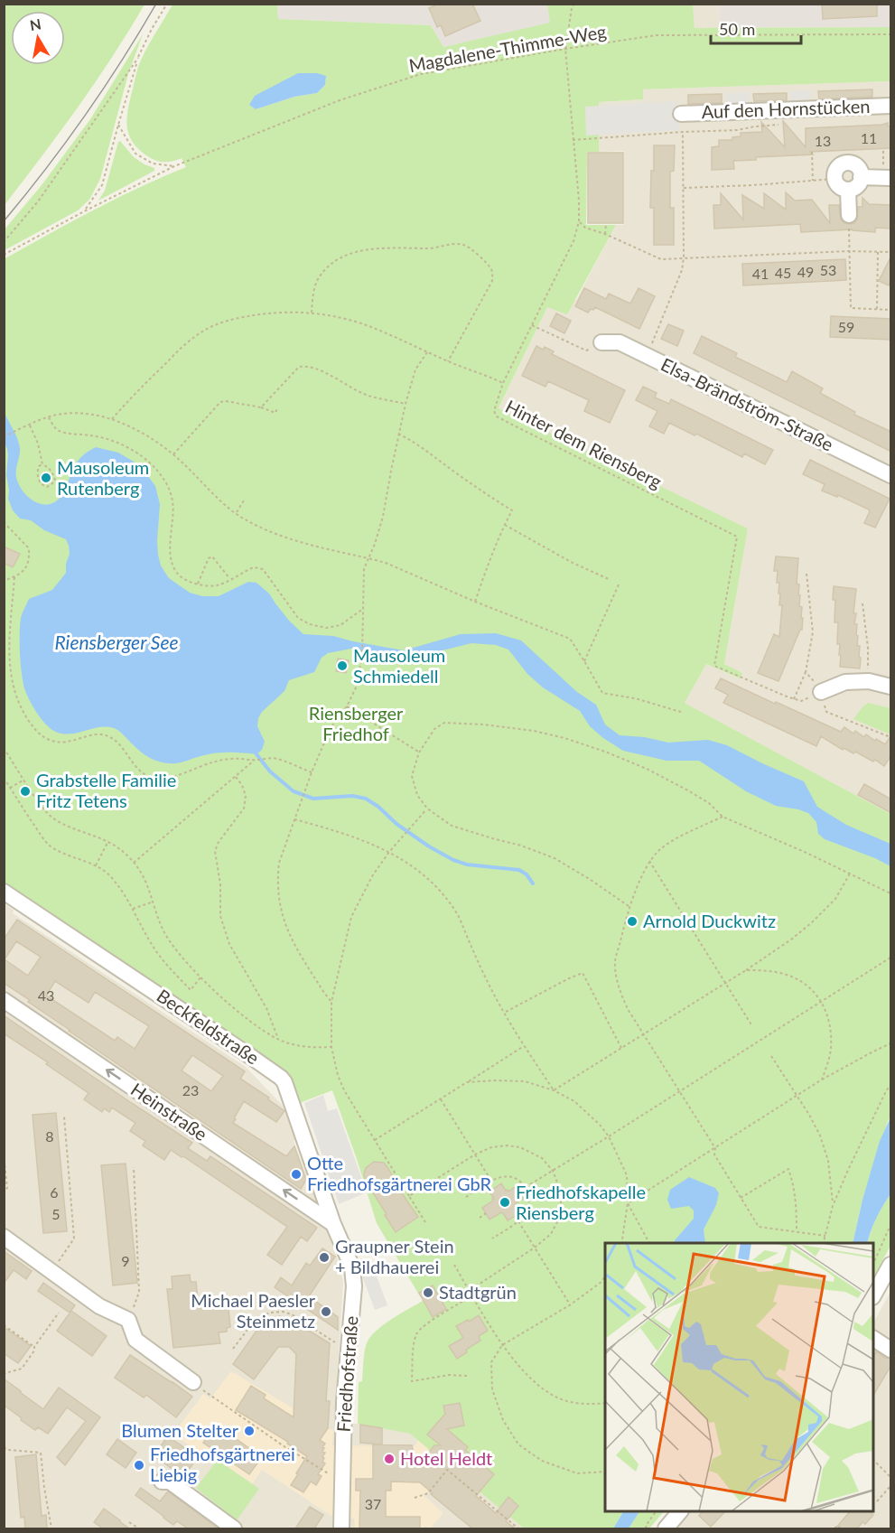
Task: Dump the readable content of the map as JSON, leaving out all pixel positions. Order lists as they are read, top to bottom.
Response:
{
  "streets": {
    "street": [
      "Auf den Hornstücken",
      "Elsa-Brändström-Straße",
      "Beckfeldstraße",
      "Heinstraße",
      "Friedhofstraße"
    ],
    "path": ["Magdalene-Thimme-Weg", "Hinter dem Riensberg"]
  },
  "crossings": [
    ["Magdalene-Thimme-Weg", "Hinter dem Riensberg"],
    ["Auf den Hornstücken", "Elsa-Brändström-Straße"],
    ["Auf den Hornstücken", "Hinter dem Riensberg"],
    ["Beckfeldstraße", "Heinstraße"],
    ["Beckfeldstraße", "Friedhofstraße"],
    ["Heinstraße", "Friedhofstraße"]
  ],
  "one_way": ["Heinstraße"],
  "water": ["Riensberger See"],
  "parks": ["Riensberger Friedhof"],
  "places": [
    "Mausoleum Rutenberg",
    "Mausoleum Schmiedell",
    "Grabstelle Familie Fritz Tetens",
    "Arnold Duckwitz",
    "Otte Friedhofsgärtnerei GbR",
    "Friedhofskapelle Riensberg",
    "Graupner Stein + Bildhauerei",
    "Stadtgrün",
    "Michael Paesler Steinmetz",
    "Blumen Stelter",
    "Hotel Heldt",
    "Friedhofsgärtnerei Liebig"
  ],
  "house_numbers": [
    "11",
    "13",
    "53",
    "49",
    "45",
    "41",
    "59",
    "43",
    "23",
    "8",
    "6",
    "5",
    "9",
    "37"
  ],
  "scale_bar": "50 m",
  "north": "top"
}
